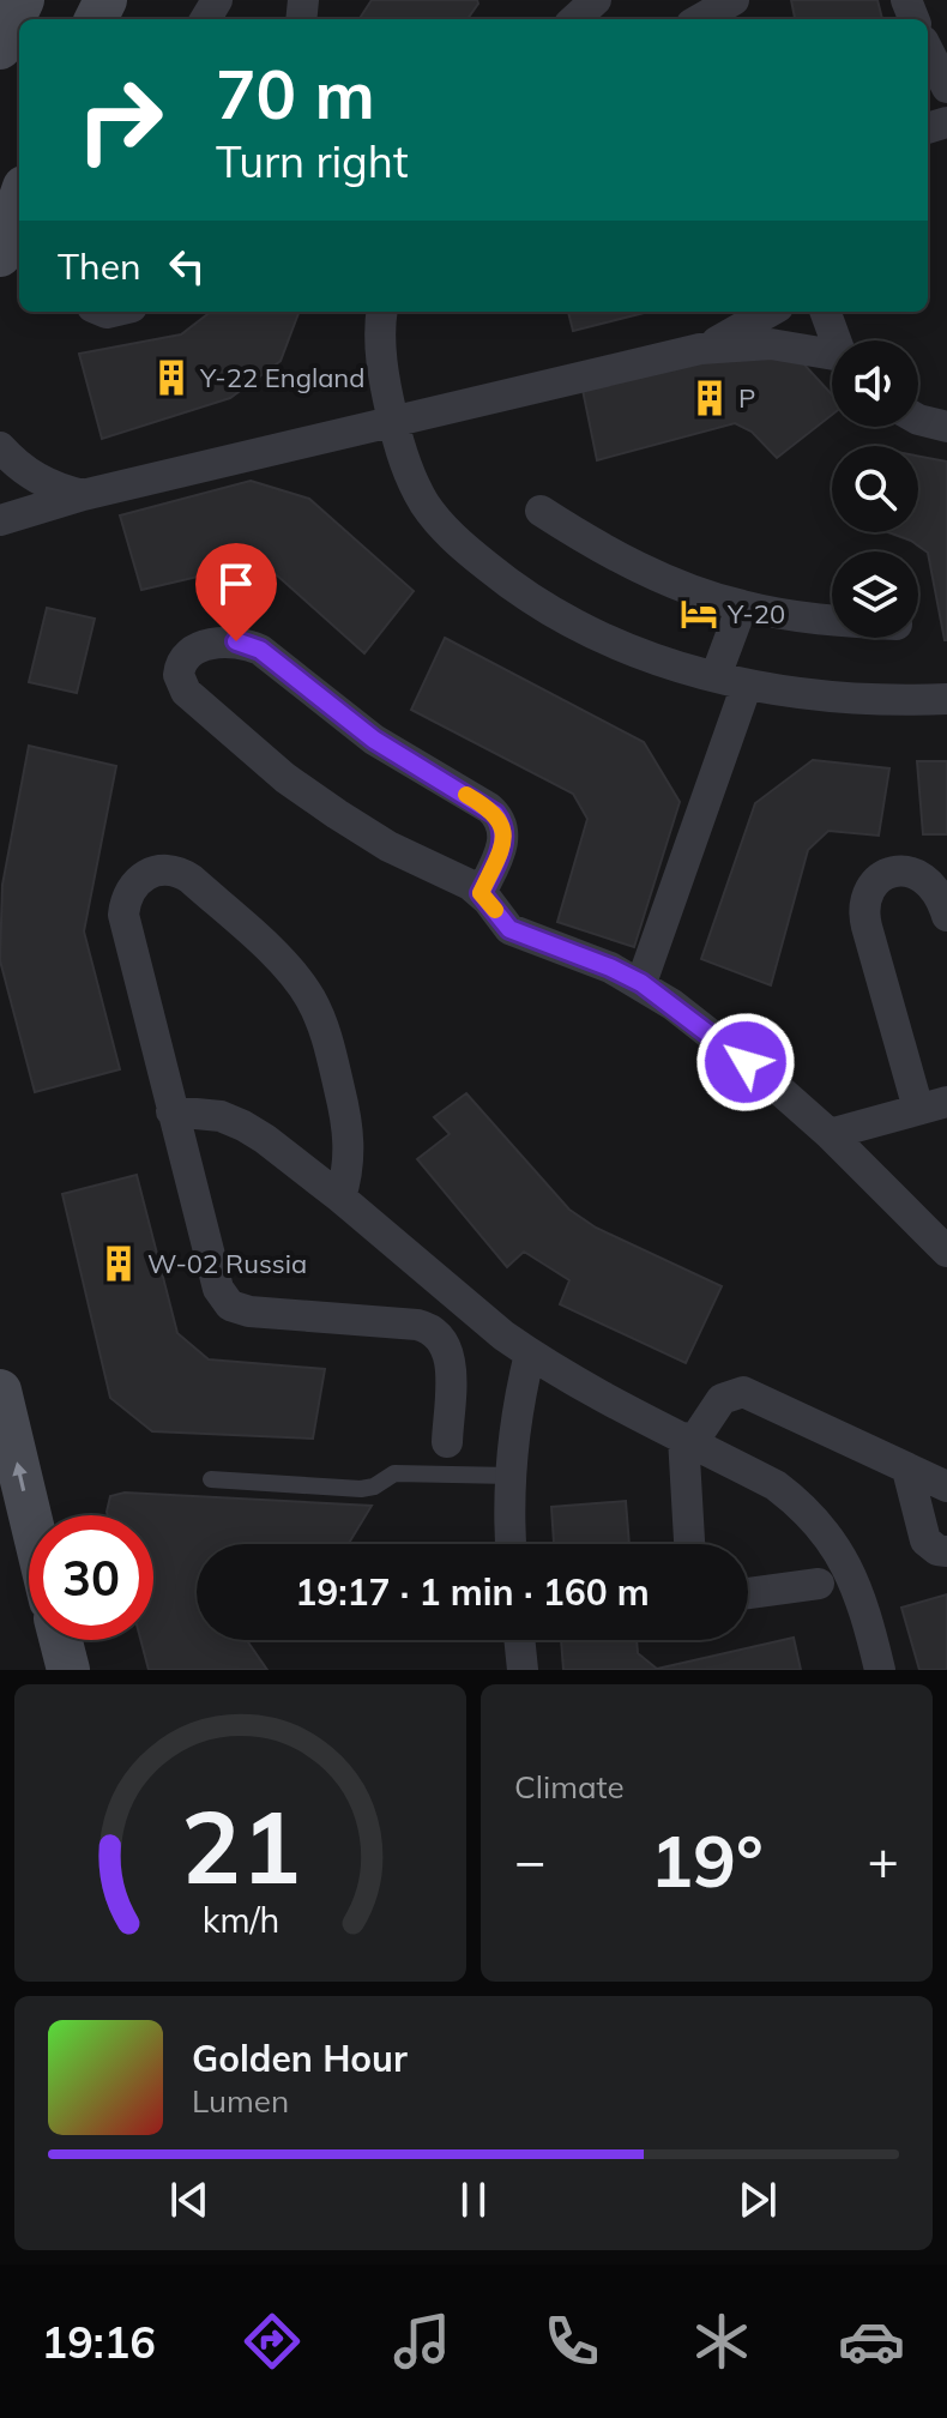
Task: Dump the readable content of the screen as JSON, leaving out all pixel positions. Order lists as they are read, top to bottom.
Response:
{
  "places": {
    "building": ["Y-22 England", "P", "W-02 Russia"],
    "hotel": ["Y-20"]
  },
  "page": {
    "turn": ["70 m", "Turn right"],
    "then": "Then",
    "limit": "30",
    "trip": "19:17 · 1 min · 160 m",
    "tile": "Climate",
    "heat": ["−", "19°", "+"],
    "song": ["Golden Hour", "Lumen"],
    "tabs": "19:16",
    "gauge": ["21", "km/h"]
  }
}
